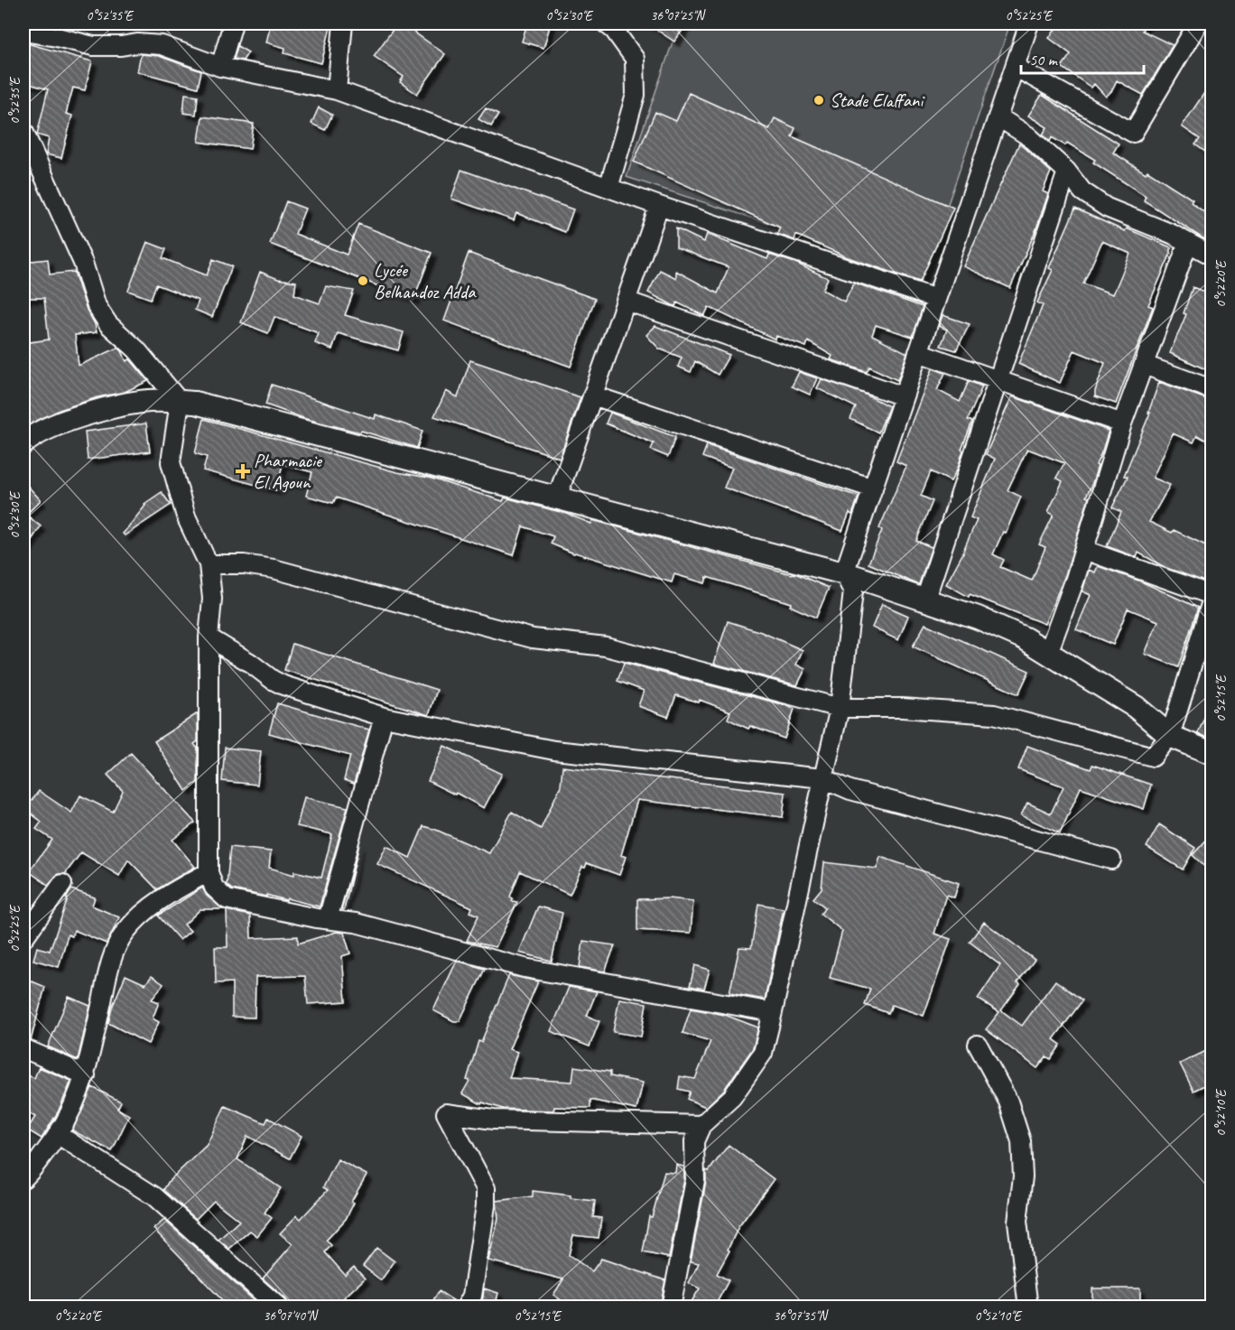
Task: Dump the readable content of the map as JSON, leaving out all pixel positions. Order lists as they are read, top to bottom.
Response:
{
  "places": {
    "other": ["Stade Elaffani", "Lycée Belhandoz Adda"],
    "health": ["Pharmacie El Agoun"]
  },
  "scale_bar": "50 m",
  "coordinates": [
    "0°52'35\"E",
    "0°52'30\"E",
    "36°07'25\"N",
    "0°52'25\"E",
    "0°52'20\"E",
    "0°52'15\"E",
    "0°52'10\"E",
    "36°07'40\"N",
    "36°07'35\"N"
  ]
}
